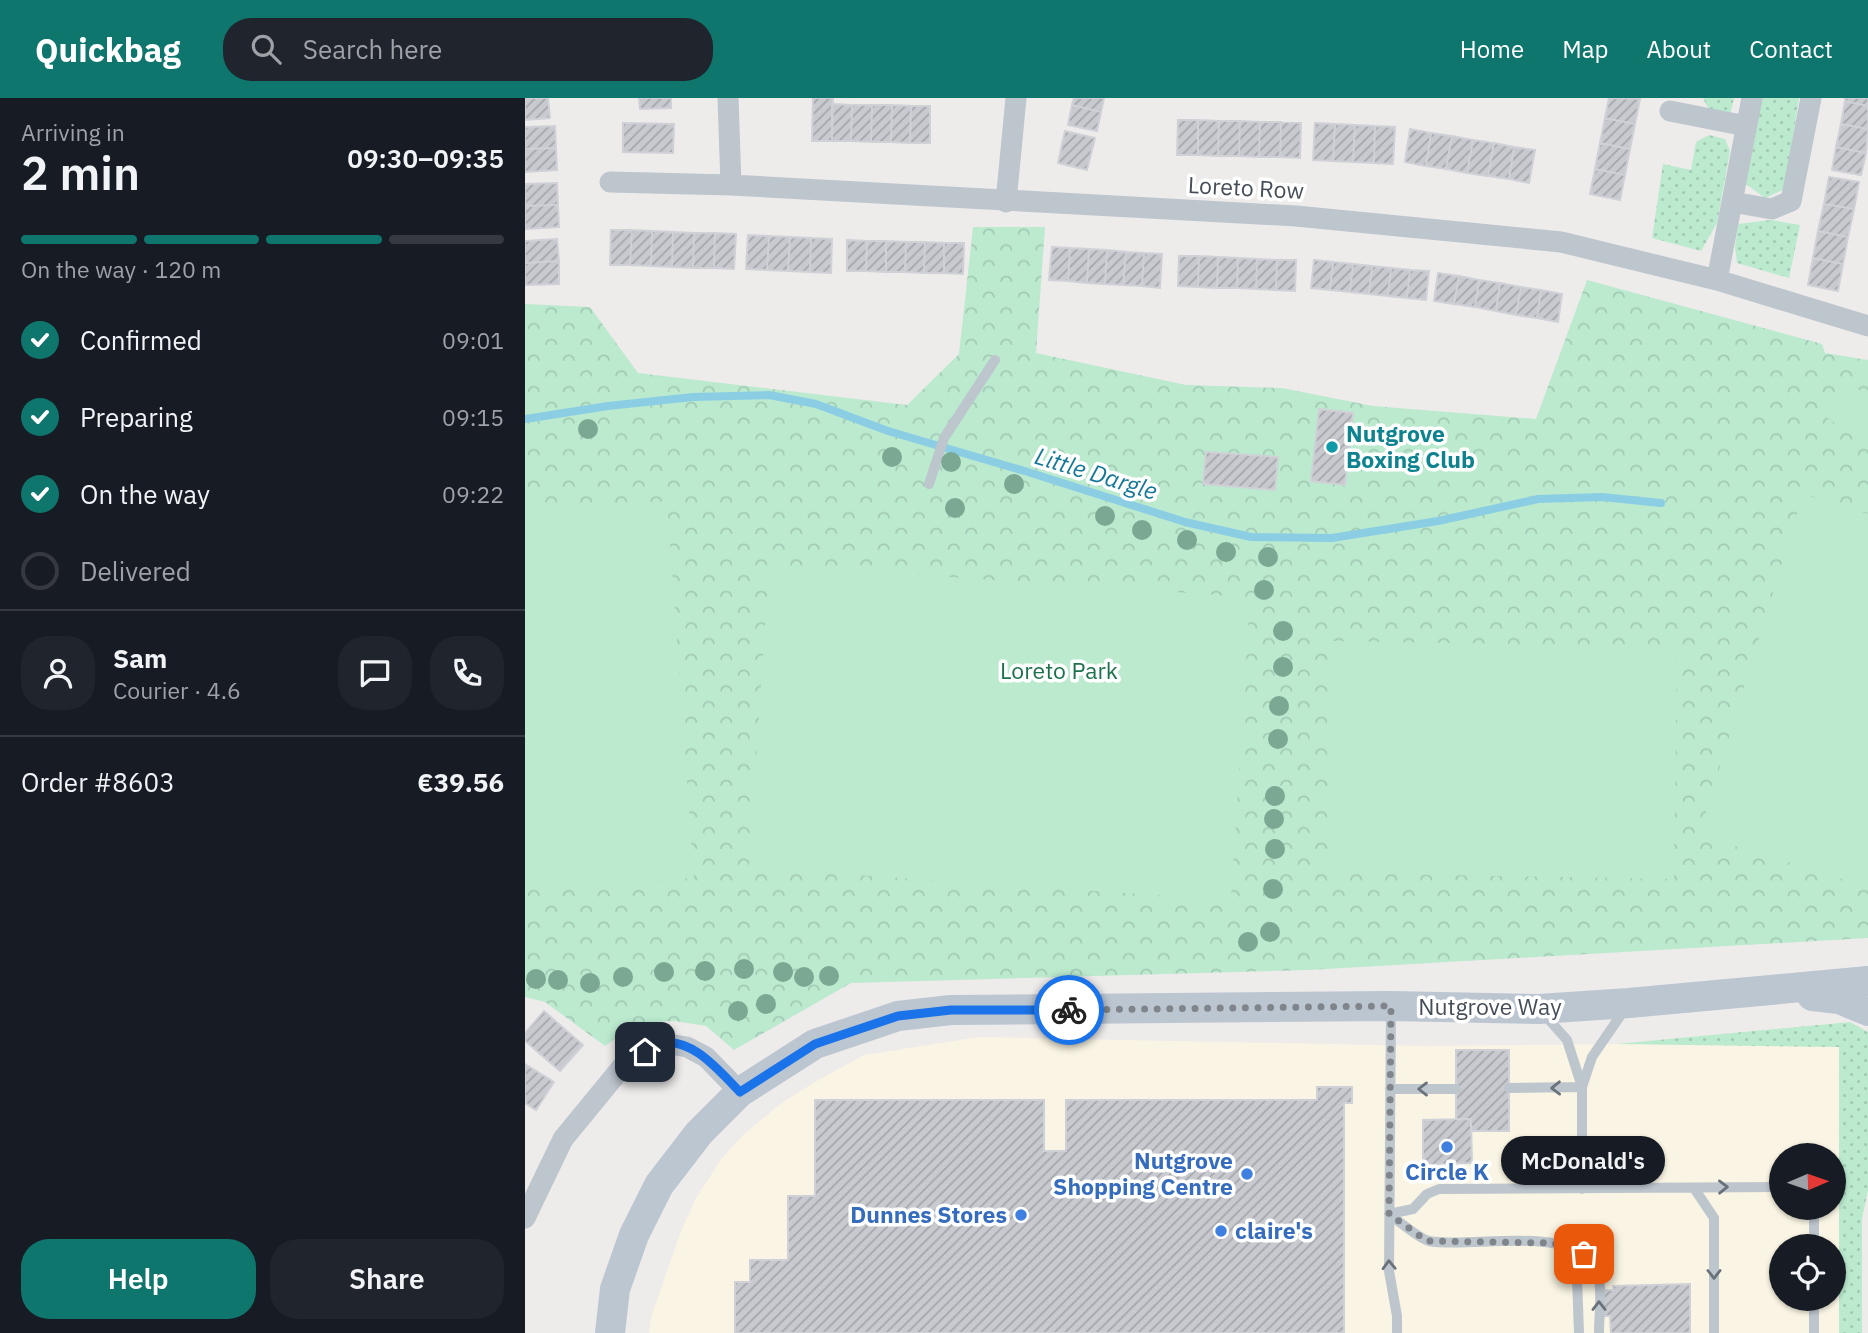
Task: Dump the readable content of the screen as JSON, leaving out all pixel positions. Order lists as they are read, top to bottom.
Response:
{
  "streets": {
    "street": ["Loreto Row", "Nutgrove Way"]
  },
  "water": ["Little Dargle"],
  "parks": ["Loreto Park"],
  "places": [
    "Nutgrove Boxing Club",
    "Circle K",
    "Nutgrove Shopping Centre",
    "Dunnes Stores",
    "claire's",
    "McDonald's"
  ],
  "north": "right",
  "page": {
    "header": "Quickbag",
    "search": "Search here",
    "nav": [
      "Home",
      "Map",
      "About",
      "Contact"
    ],
    "heading": ["2 min", "Arriving in", "09:30–09:35"],
    "panel": [
      "Sam",
      "Courier · 4.6",
      "Order #8603",
      "€39.56"
    ],
    "bar": "On the way · 120 m",
    "list": [
      ["Confirmed", "09:01"],
      ["Preparing", "09:15"],
      ["On the way", "09:22"],
      "Delivered"
    ],
    "bubble": "McDonald's",
    "buttons": ["Help", "Share"]
  }
}
